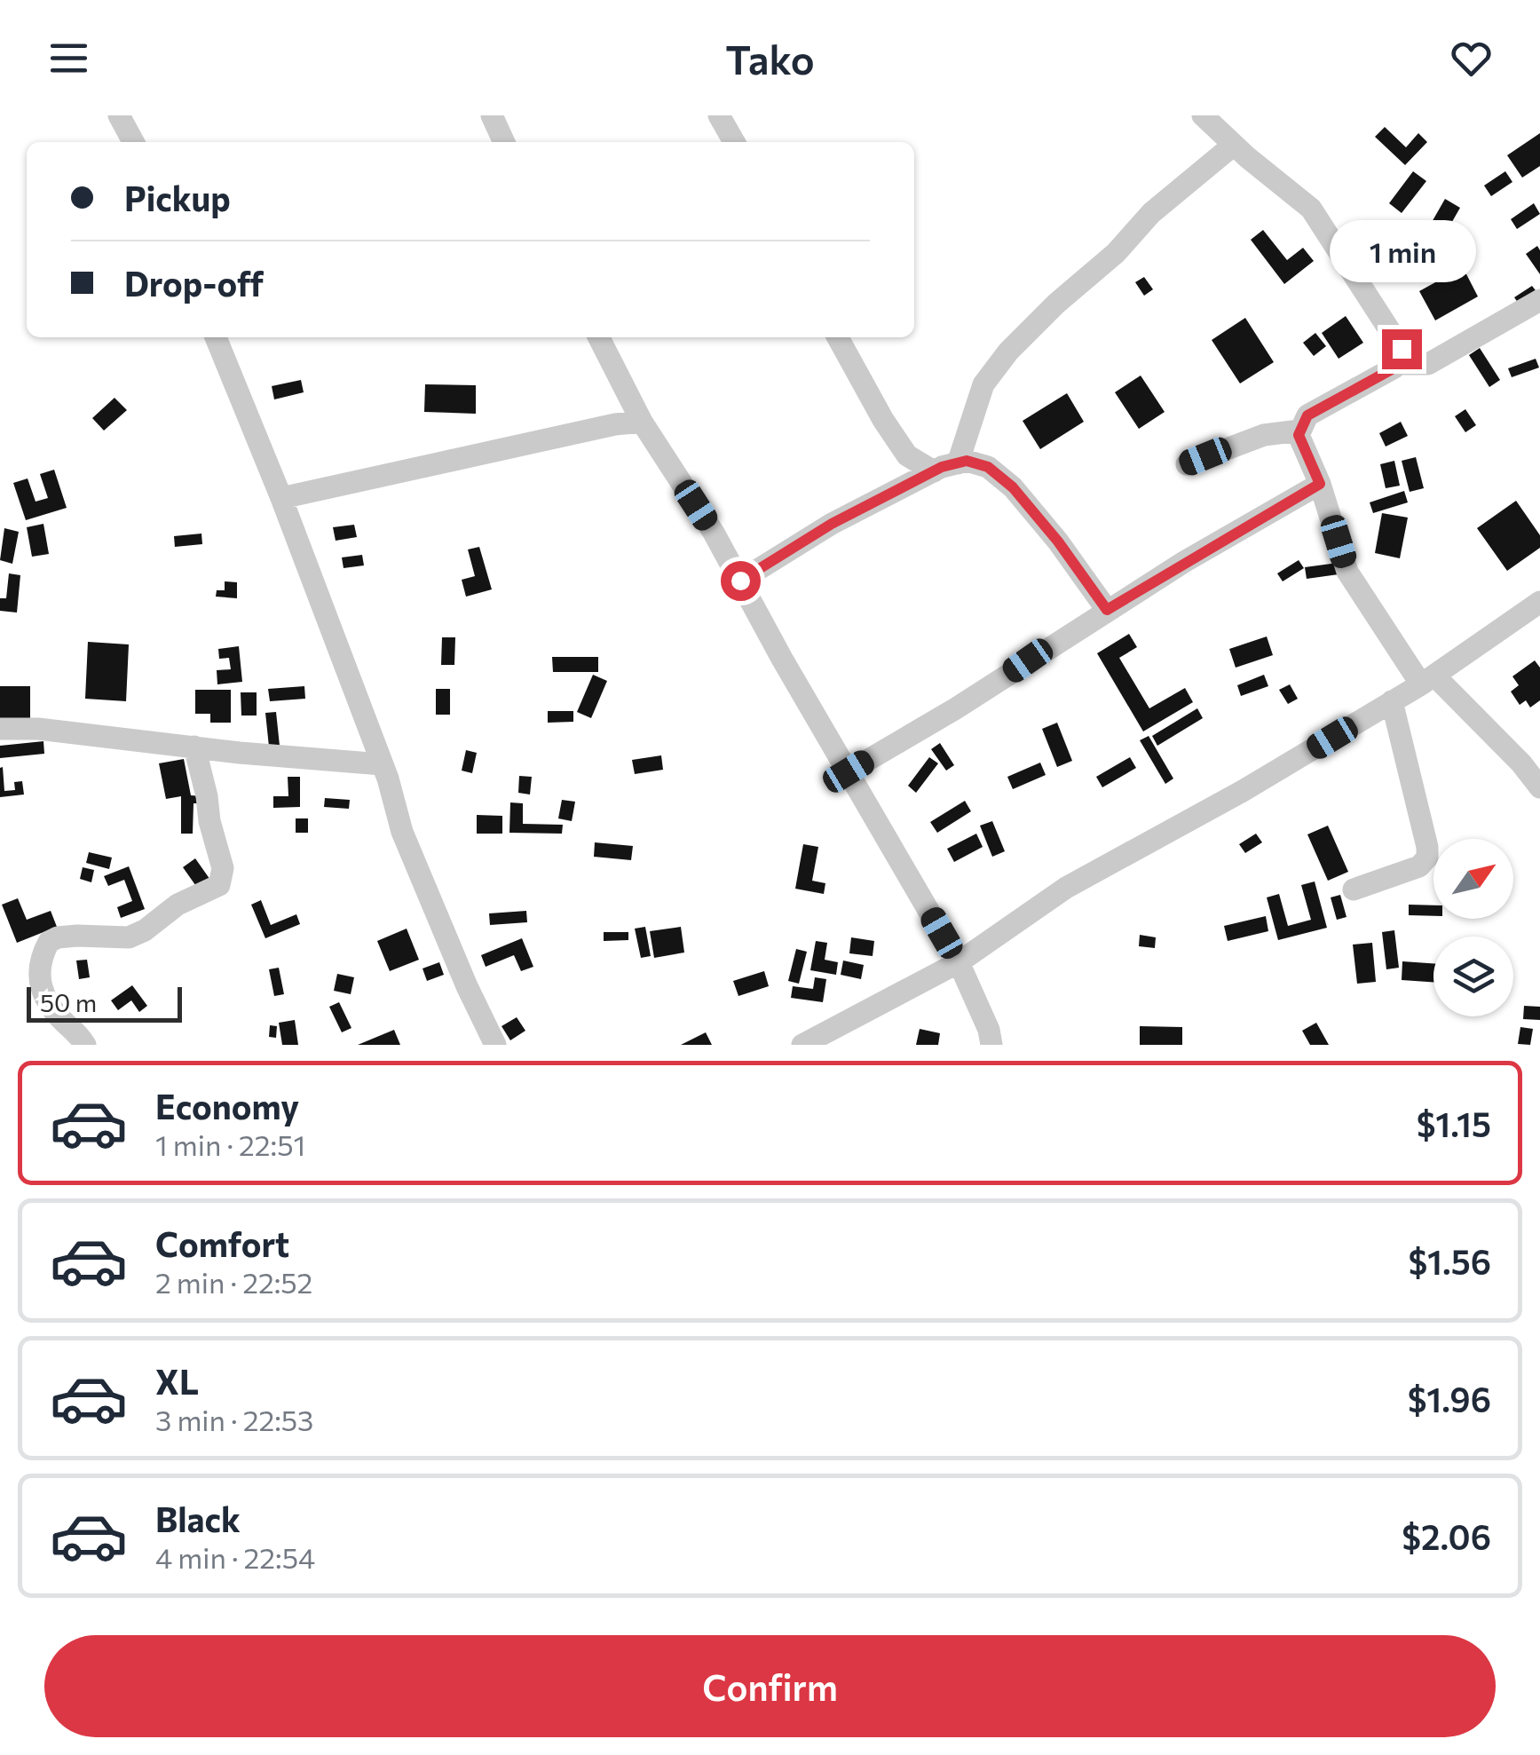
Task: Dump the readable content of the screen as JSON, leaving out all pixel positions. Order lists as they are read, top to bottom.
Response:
{
  "scale_bar": "50 m",
  "north": "top right",
  "page": {
    "header": "Tako",
    "banner": ["Pickup", "Drop-off"],
    "bubble": "1 min",
    "scale": "50 m",
    "list": [
      {
        "name": "Economy",
        "note": "1 min · 22:51",
        "value": "$1.15"
      },
      {
        "name": "Comfort",
        "note": "2 min · 22:52",
        "value": "$1.56"
      },
      {
        "name": "XL",
        "note": "3 min · 22:53",
        "value": "$1.96"
      },
      {
        "name": "Black",
        "note": "4 min · 22:54",
        "value": "$2.06"
      }
    ],
    "buttons": "Confirm"
  }
}
